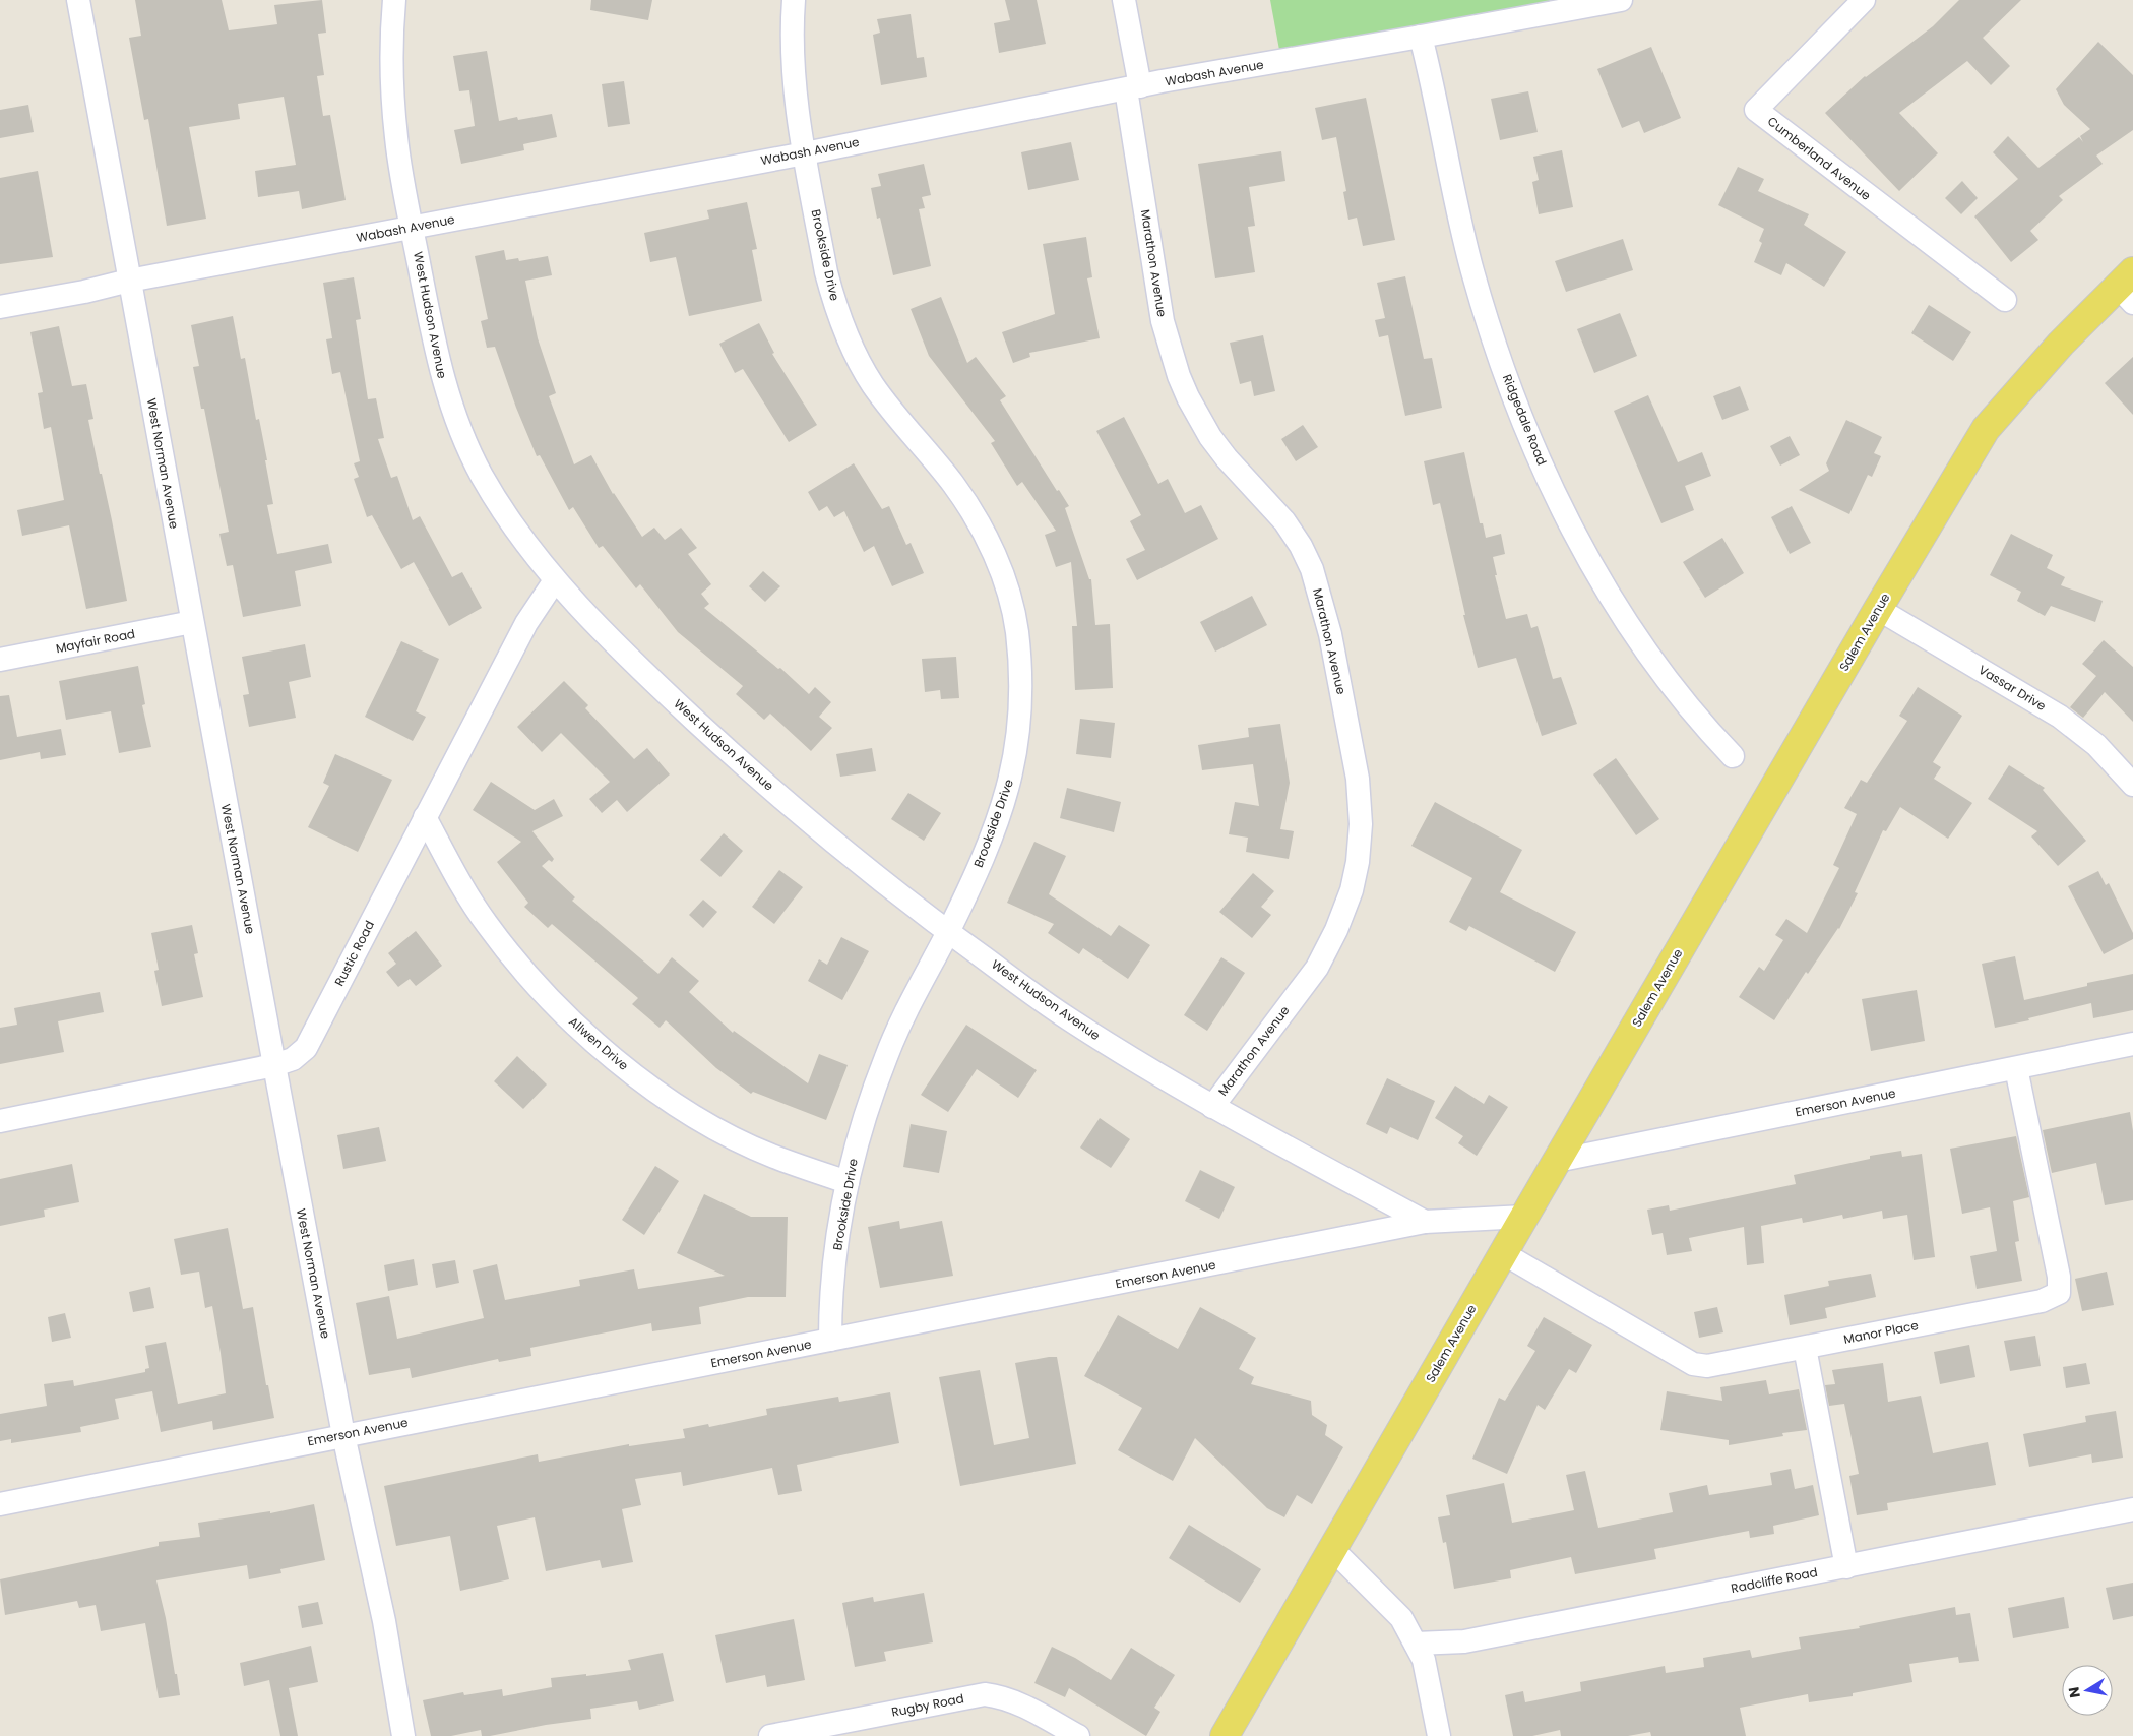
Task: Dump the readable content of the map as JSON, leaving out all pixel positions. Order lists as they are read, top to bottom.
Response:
{
  "streets": {
    "main road": ["Salem Avenue"],
    "street": [
      "Wabash Avenue",
      "Cumberland Avenue",
      "Brookside Drive",
      "Marathon Avenue",
      "West Hudson Avenue",
      "Ridgedale Road",
      "West Norman Avenue",
      "Mayfair Road",
      "Vassar Drive",
      "Rustic Road",
      "Allwen Drive",
      "Emerson Avenue",
      "Manor Place",
      "Radcliffe Road",
      "Rugby Road"
    ]
  },
  "crossings": [
    ["Wabash Avenue", "Brookside Drive"],
    ["Wabash Avenue", "Marathon Avenue"],
    ["Wabash Avenue", "West Hudson Avenue"],
    ["Wabash Avenue", "Ridgedale Road"],
    ["Wabash Avenue", "West Norman Avenue"],
    ["Brookside Drive", "West Hudson Avenue"],
    ["Brookside Drive", "Allwen Drive"],
    ["Brookside Drive", "Emerson Avenue"],
    ["Marathon Avenue", "West Hudson Avenue"],
    ["West Hudson Avenue", "Rustic Road"],
    ["West Hudson Avenue", "Emerson Avenue"],
    ["West Norman Avenue", "Mayfair Road"],
    ["West Norman Avenue", "Rustic Road"],
    ["West Norman Avenue", "Emerson Avenue"],
    ["Salem Avenue", "Vassar Drive"],
    ["Salem Avenue", "Emerson Avenue"],
    ["Salem Avenue", "Manor Place"],
    ["Rustic Road", "Allwen Drive"],
    ["Emerson Avenue", "Manor Place"]
  ],
  "north": "left"
}
